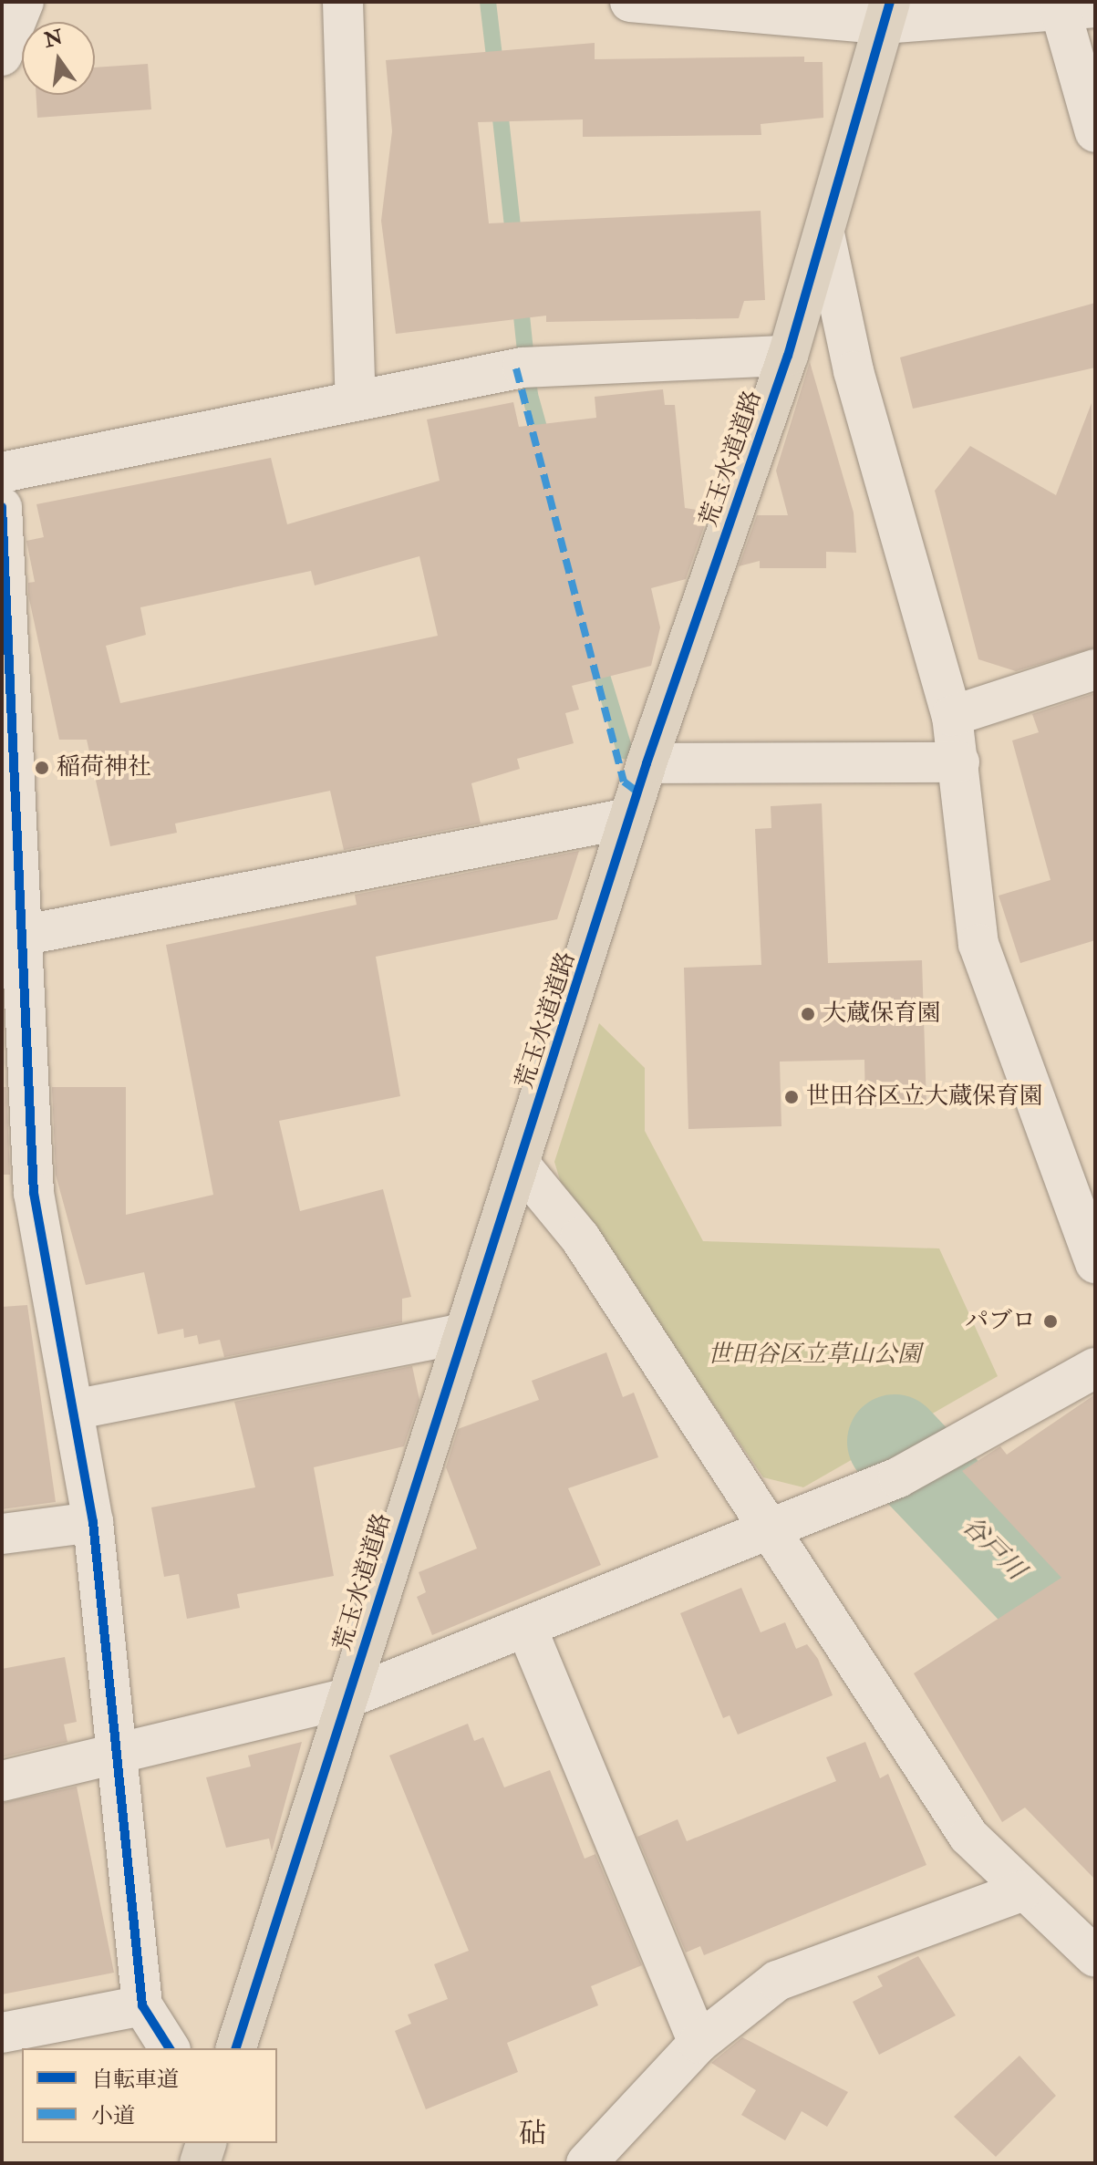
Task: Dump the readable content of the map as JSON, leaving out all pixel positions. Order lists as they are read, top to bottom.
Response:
{
  "streets": {
    "main road": ["荒玉水道道路"]
  },
  "districts": ["砧"],
  "water": ["谷戸川"],
  "parks": ["世田谷区立草山公園"],
  "places": [
    "稲荷神社",
    "大蔵保育園",
    "世田谷区立大蔵保育園",
    "パブロ"
  ],
  "legend": ["自転車道", "小道"],
  "north": "top"
}
